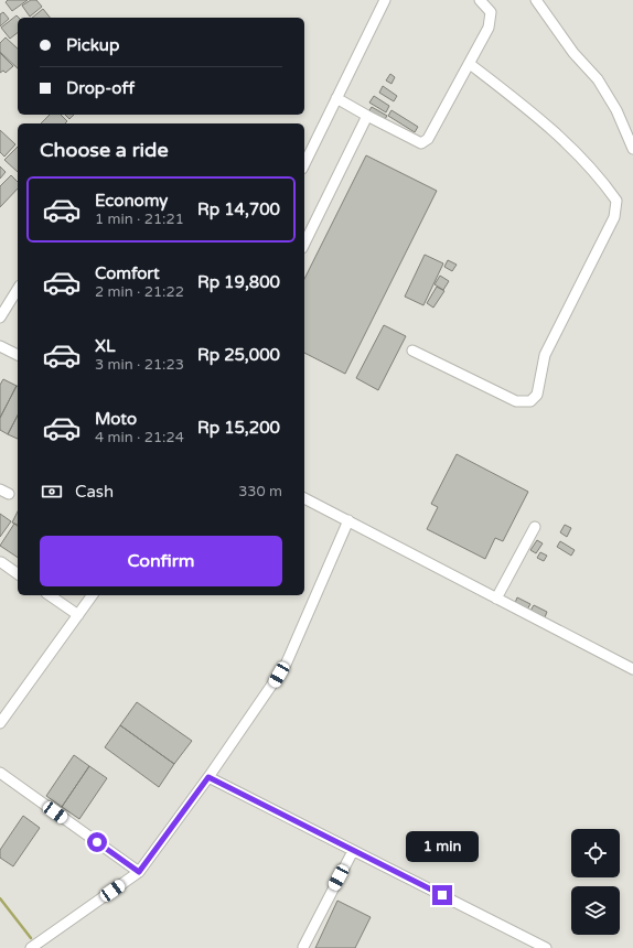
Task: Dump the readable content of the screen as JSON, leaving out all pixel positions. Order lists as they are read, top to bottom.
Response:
{
  "page": {
    "banner": ["Pickup", "Drop-off"],
    "heading": "Choose a ride",
    "list": [
      {
        "name": "Economy",
        "note": "1 min · 21:21",
        "value": "Rp 14,700"
      },
      {
        "name": "Comfort",
        "note": "2 min · 21:22",
        "value": "Rp 19,800"
      },
      {
        "name": "XL",
        "note": "3 min · 21:23",
        "value": "Rp 25,000"
      },
      {
        "name": "Moto",
        "note": "4 min · 21:24",
        "value": "Rp 15,200"
      }
    ],
    "pay": ["Cash", "330 m"],
    "buttons": "Confirm",
    "bubble": "1 min"
  }
}
